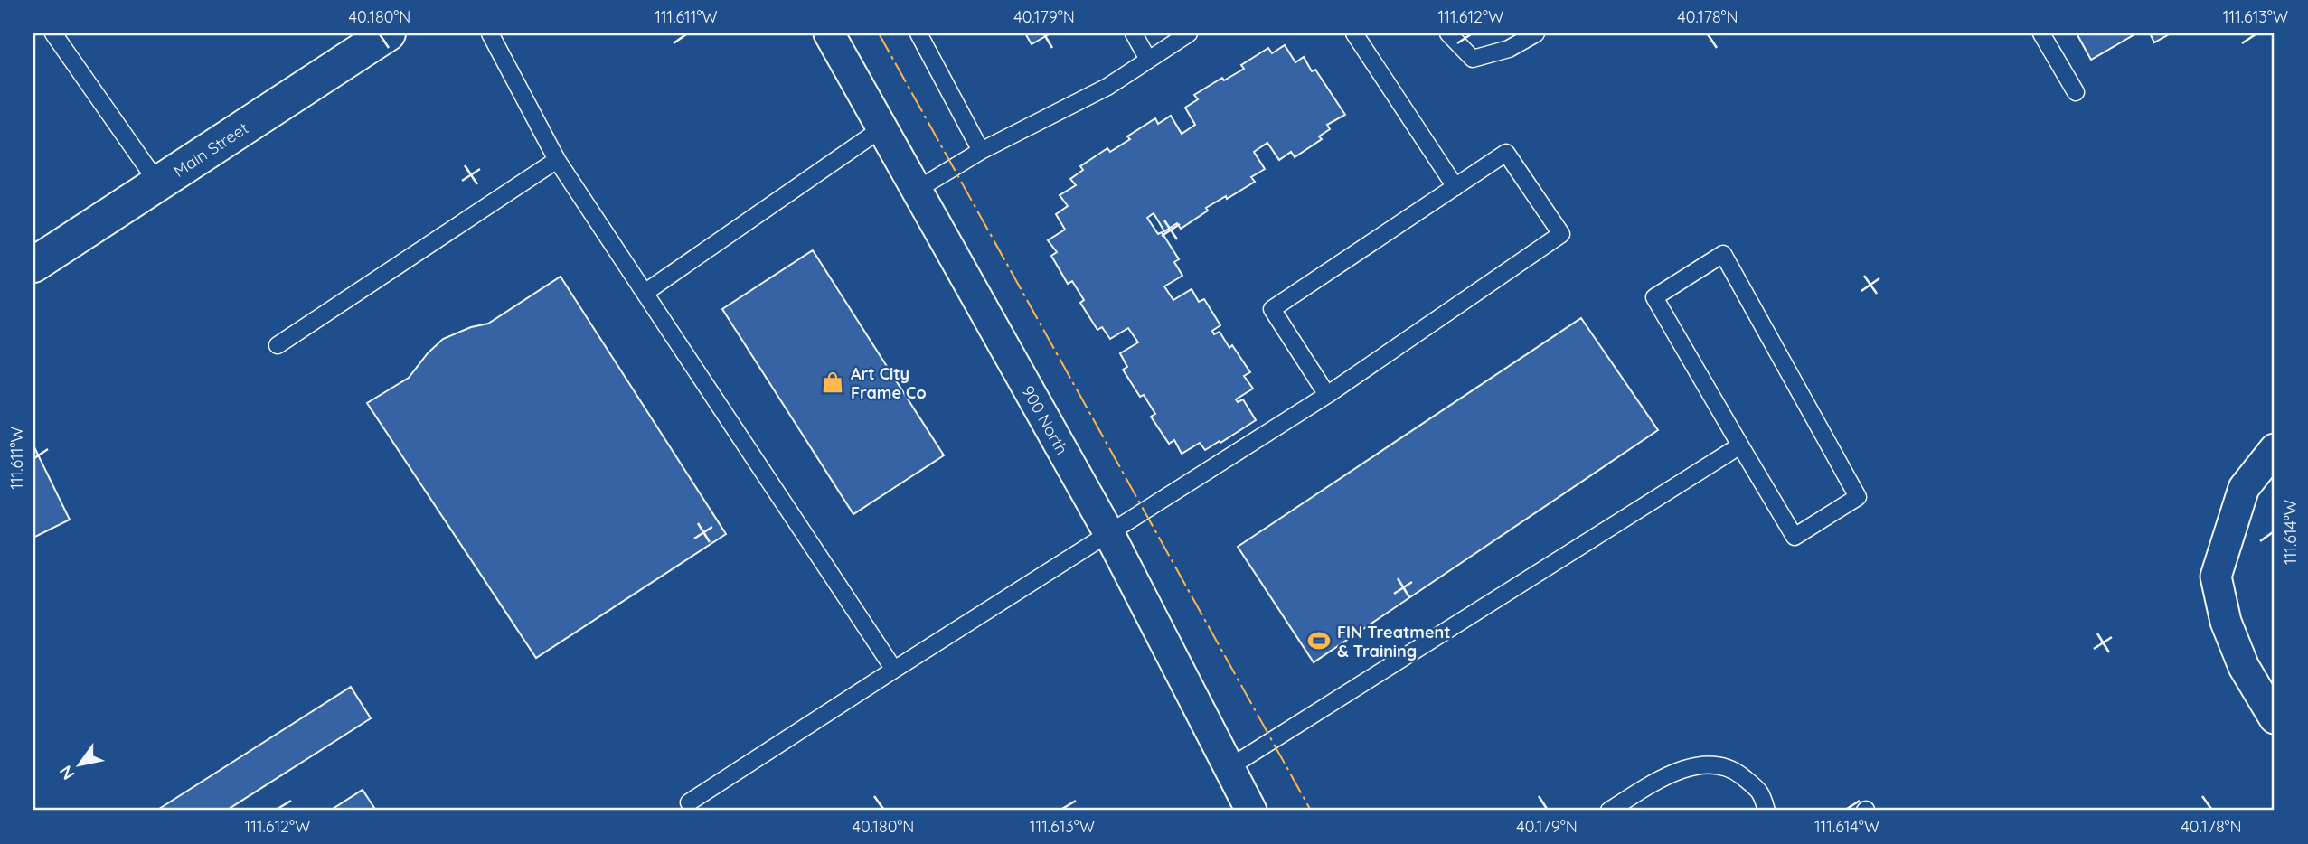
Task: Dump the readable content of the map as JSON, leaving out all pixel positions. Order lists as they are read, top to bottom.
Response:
{
  "streets": {
    "main road": ["Main Street"],
    "street": ["900 North"]
  },
  "places": {
    "shop": ["Art City Frame Co"],
    "sports": ["FIN Treatment & Training"]
  },
  "north": "bottom left",
  "coordinates": [
    "40.180°N",
    "111.611°W",
    "40.179°N",
    "111.612°W",
    "40.178°N",
    "111.613°W",
    "111.614°W"
  ]
}
